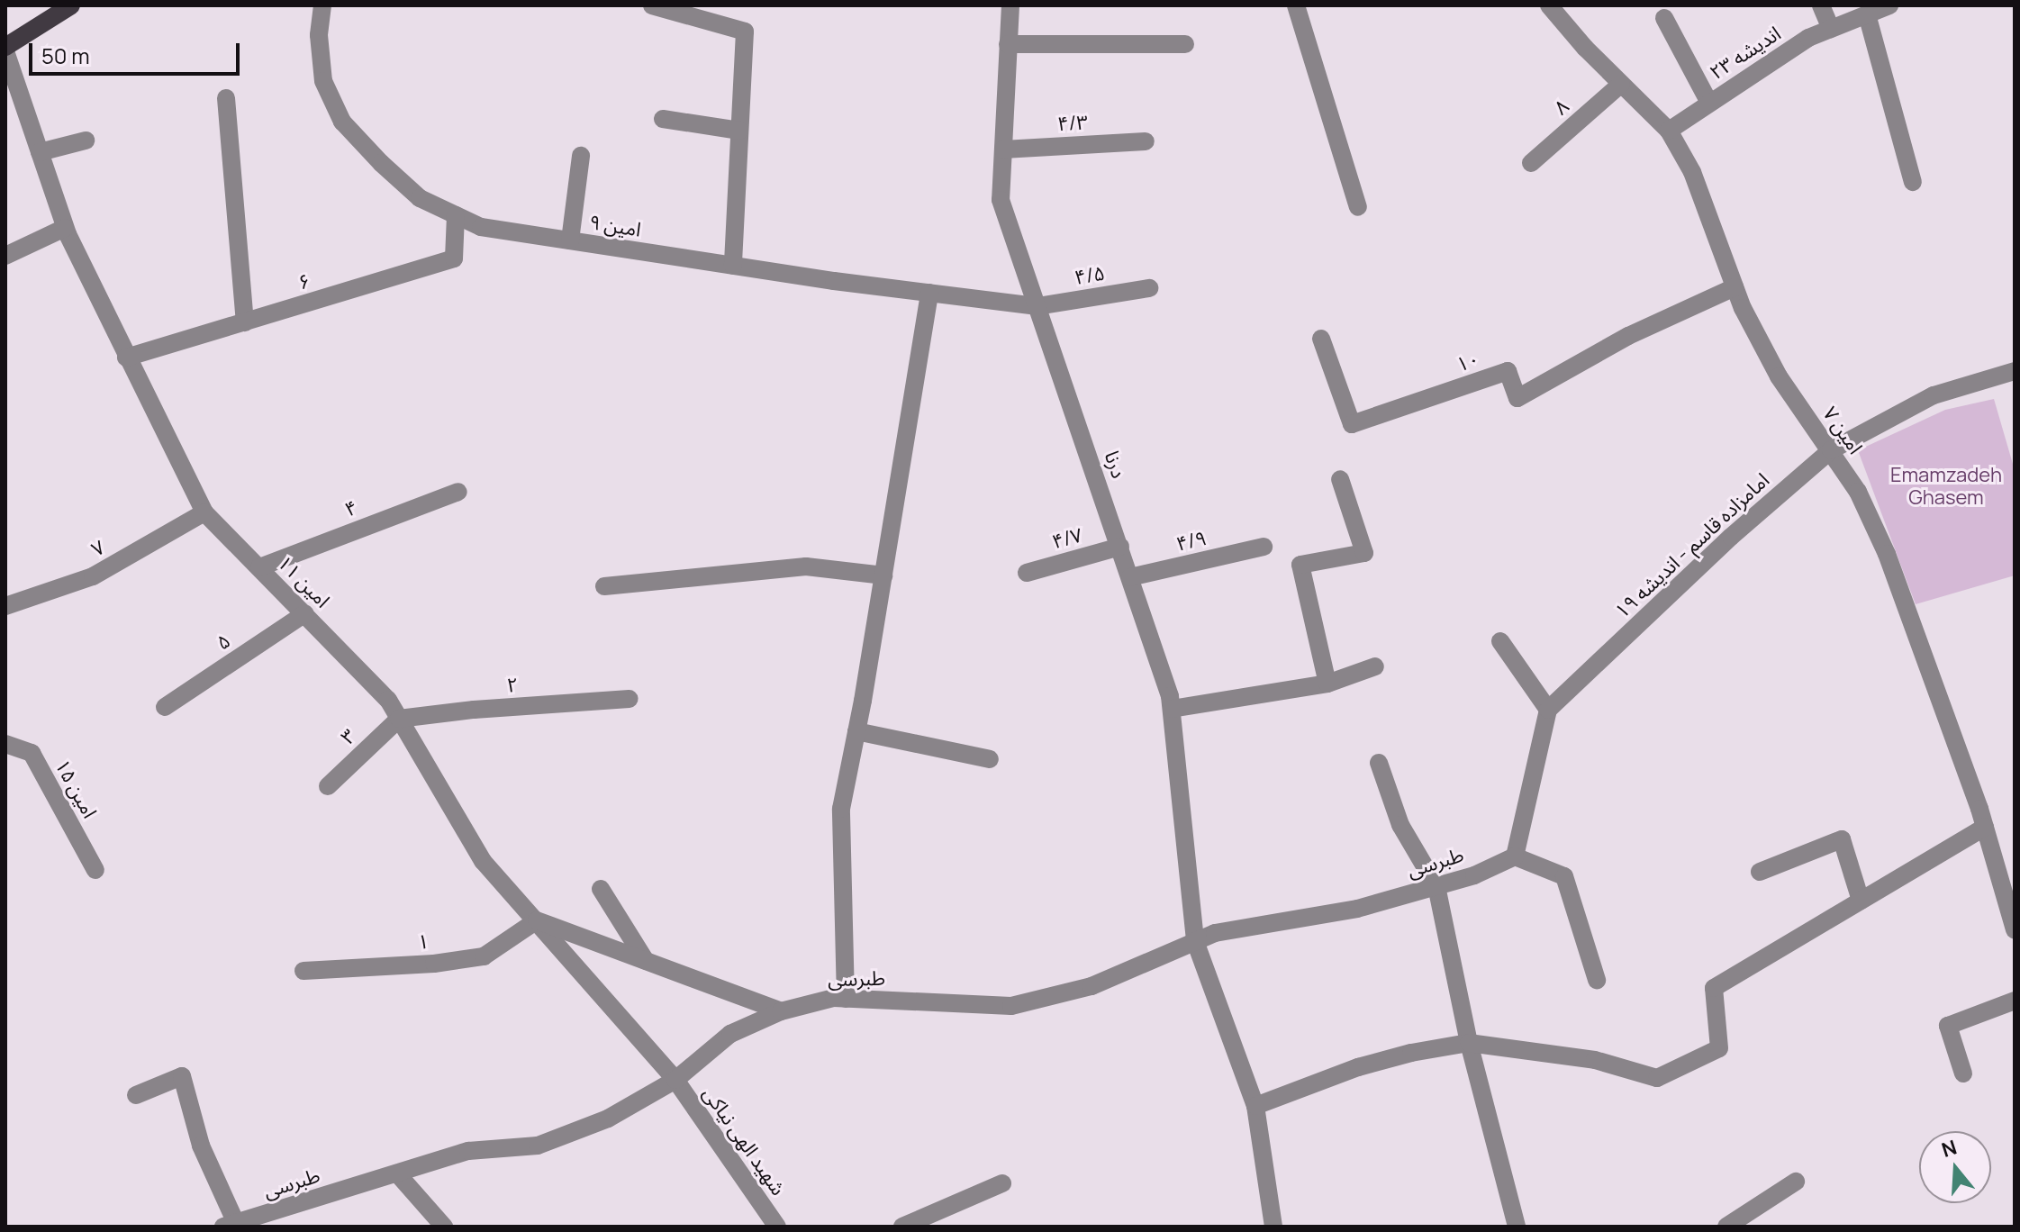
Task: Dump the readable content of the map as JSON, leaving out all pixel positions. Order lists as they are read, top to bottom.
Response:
{
  "streets": {
    "street": [
      "اندیشه ۲۳",
      "۸",
      "۴/۳",
      "امین ۹",
      "۴/۵",
      "۶",
      "۱۰",
      "امین ۷",
      "درنا",
      "۴",
      "۴/۷",
      "۴/۹",
      "امامزاده قاسم - اندیشه ۱۹",
      "۷",
      "امین ۱۱",
      "۵",
      "۲",
      "۳",
      "امین ۱۵",
      "طبرسی",
      "۱",
      "شهید الهی نیاکی"
    ]
  },
  "crossings": [
    ["اندیشه ۲۳", "امین ۷"],
    ["۸", "امین ۷"],
    ["۴/۳", "درنا"],
    ["امین ۹", "۴/۵"],
    ["امین ۹", "۶"],
    ["امین ۹", "درنا"],
    ["۴/۵", "درنا"],
    ["۶", "امین ۱۱"],
    ["۱۰", "امین ۷"],
    ["امین ۷", "امامزاده قاسم - اندیشه ۱۹"],
    ["درنا", "۴/۷"],
    ["درنا", "۴/۹"],
    ["درنا", "طبرسی"],
    ["۴", "امین ۱۱"],
    ["۷", "امین ۱۱"],
    ["امین ۱۱", "۵"],
    ["امین ۱۱", "۲"],
    ["امین ۱۱", "۳"],
    ["امین ۱۱", "طبرسی"],
    ["امین ۱۱", "۱"],
    ["امین ۱۱", "شهید الهی نیاکی"],
    ["۲", "۳"],
    ["طبرسی", "شهید الهی نیاکی"]
  ],
  "parks": ["Emamzadeh Ghasem"],
  "scale_bar": "50 m",
  "north": "top"
}
